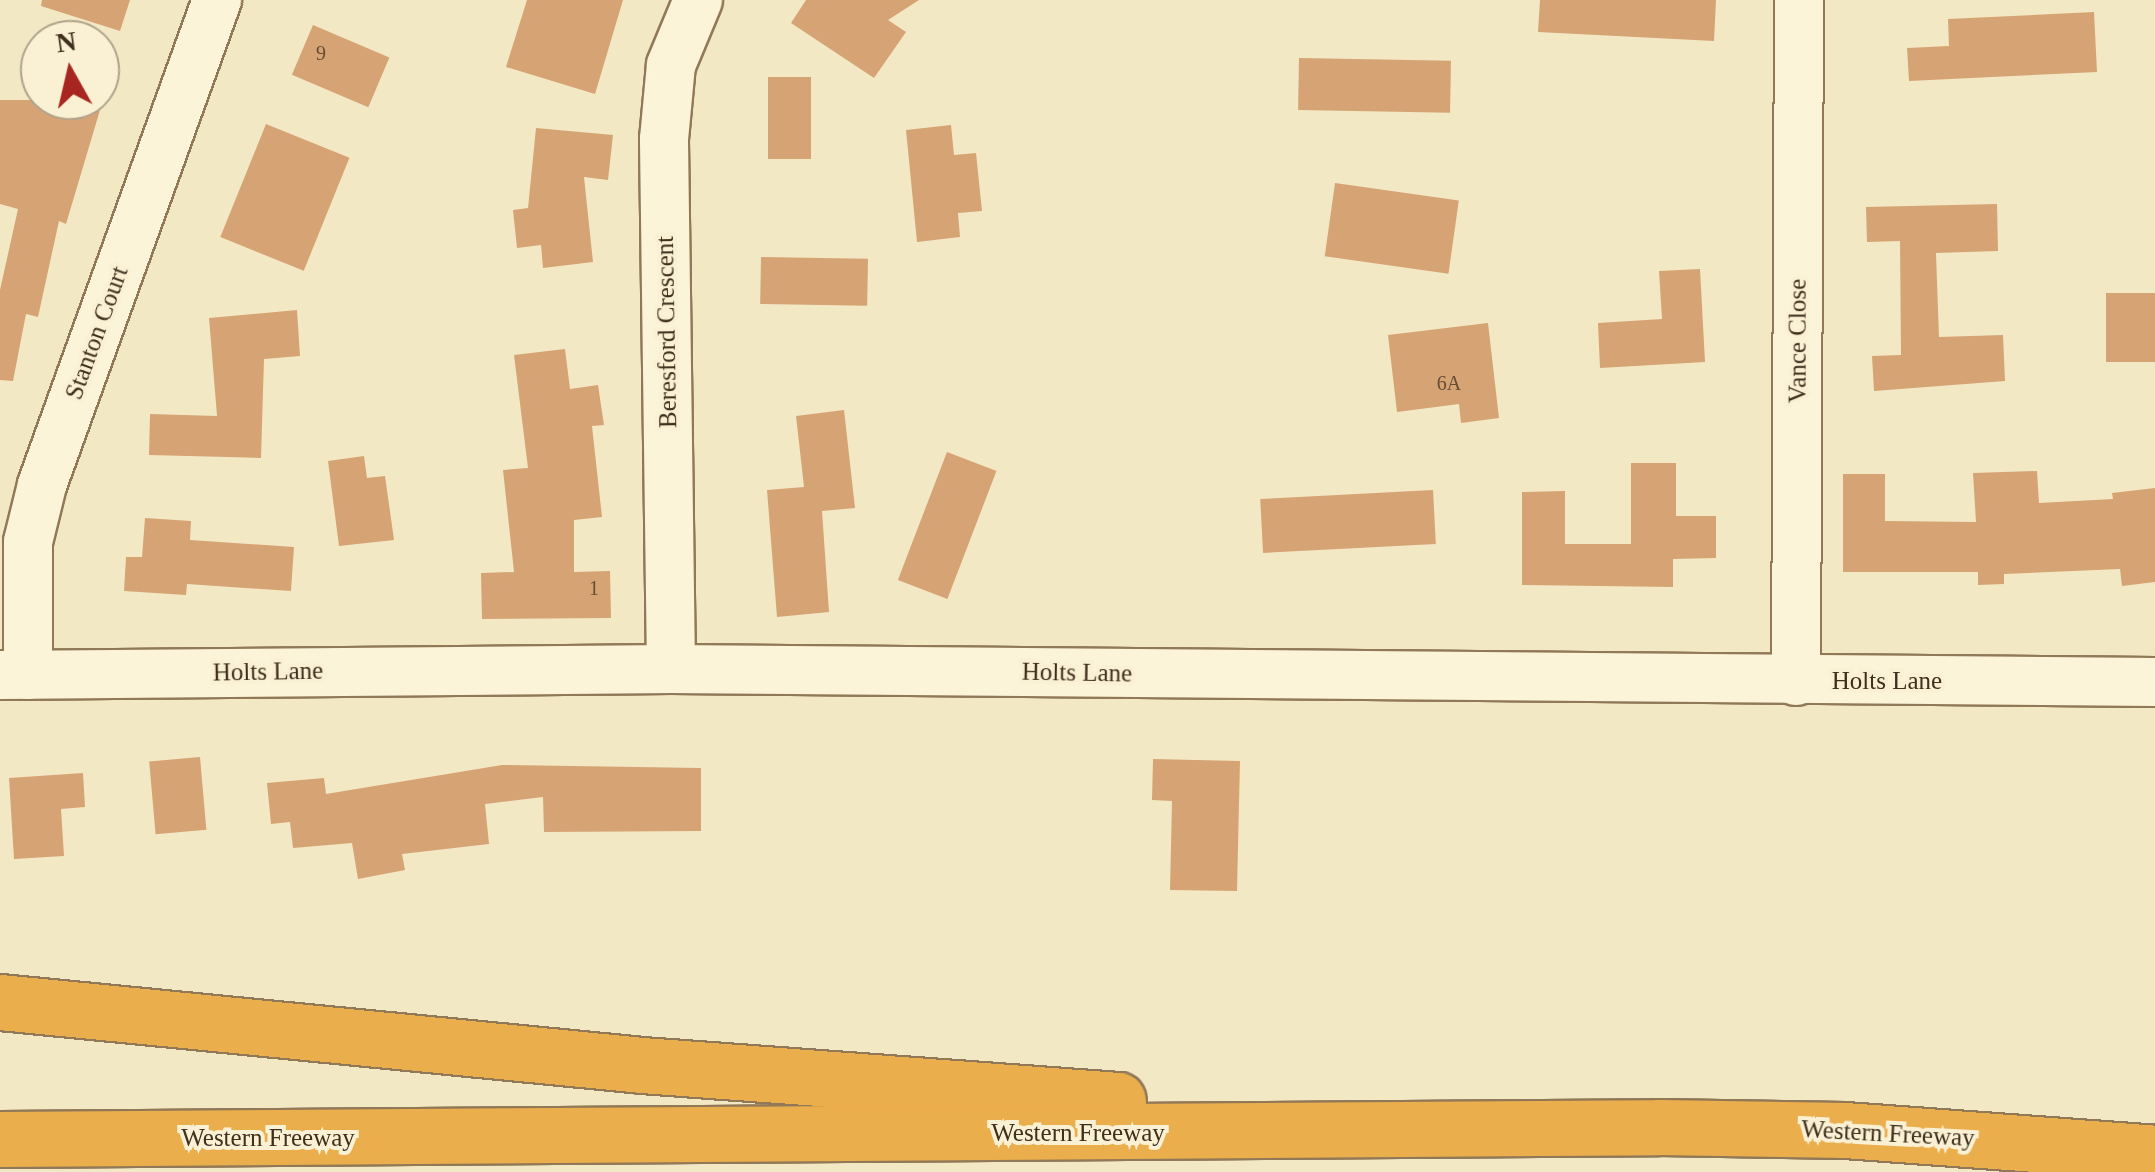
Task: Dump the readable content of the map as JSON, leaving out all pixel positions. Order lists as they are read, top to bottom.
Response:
{
  "streets": {
    "highway": ["Western Freeway"],
    "street": [
      "Beresford Crescent",
      "Stanton Court",
      "Vance Close",
      "Holts Lane"
    ]
  },
  "crossings": [
    ["Beresford Crescent", "Holts Lane"],
    ["Stanton Court", "Holts Lane"],
    ["Vance Close", "Holts Lane"]
  ],
  "house_numbers": ["9", "6A", "1"],
  "north": "top"
}
